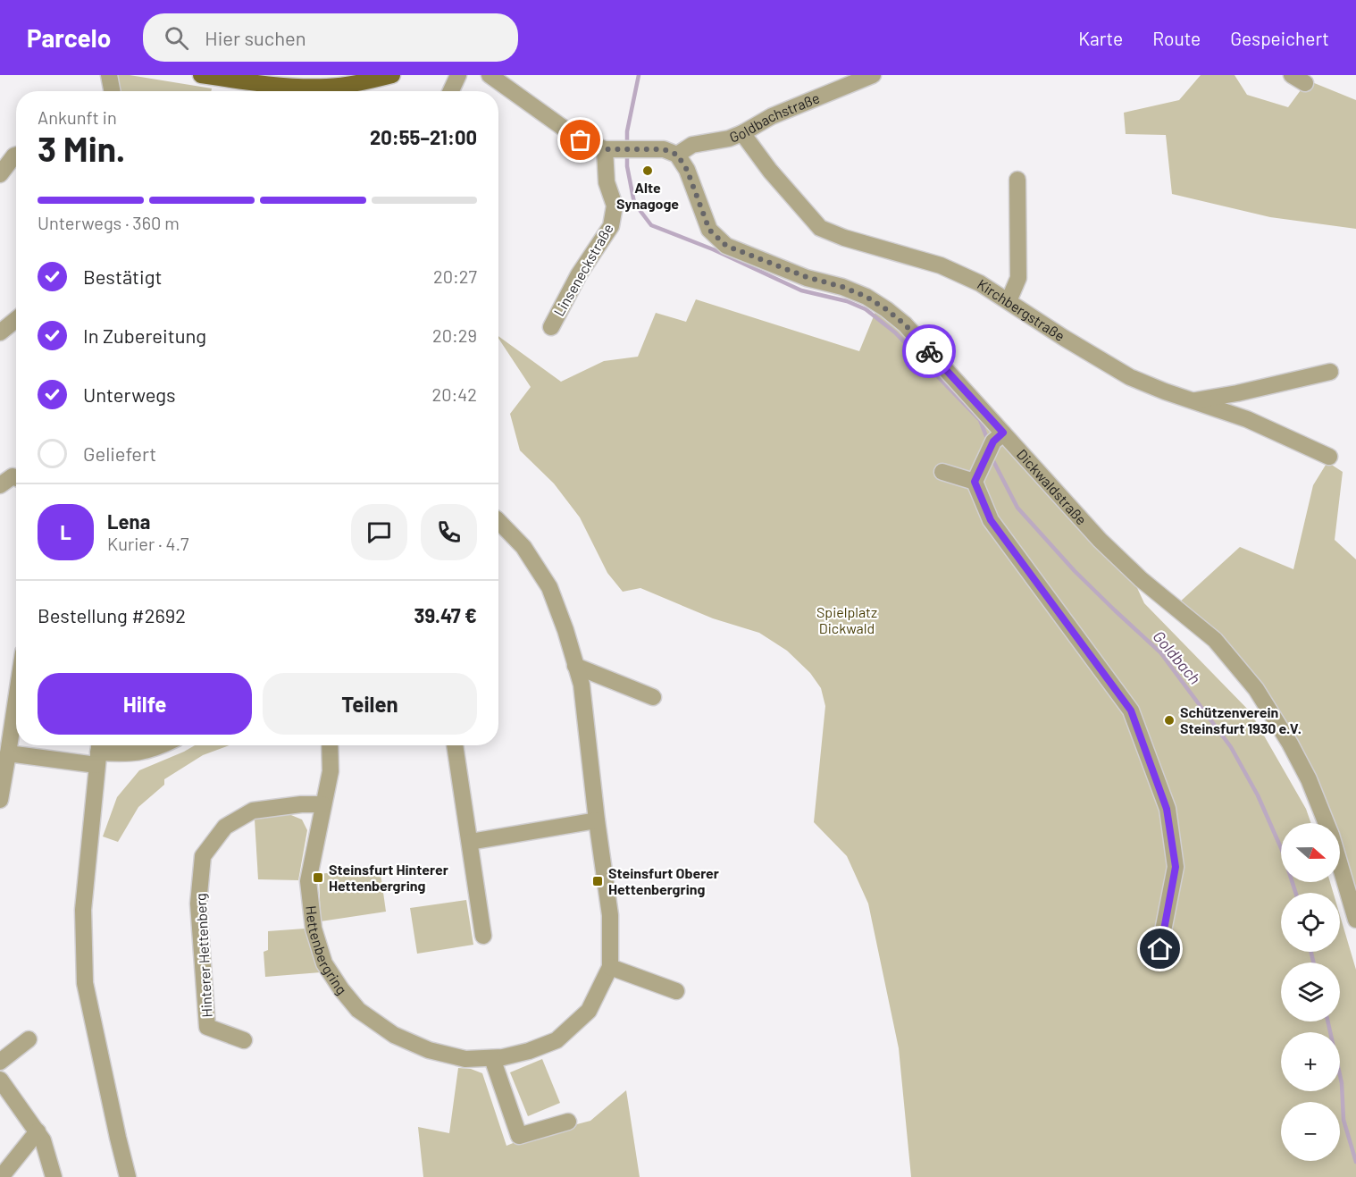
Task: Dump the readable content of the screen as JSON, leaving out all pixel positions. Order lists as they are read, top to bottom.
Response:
{
  "streets": {
    "street": [
      "Goldbachstraße",
      "Linseneckstraße",
      "Kirchbergstraße",
      "Dickwaldstraße",
      "Hettenbergring",
      "Hinterer Hettenberg"
    ]
  },
  "crossings": [
    ["Goldbachstraße", "Kirchbergstraße"],
    ["Goldbachstraße", "Dickwaldstraße"],
    ["Hettenbergring", "Hinterer Hettenberg"]
  ],
  "water": ["Goldbach"],
  "parks": ["Spielplatz Dickwald"],
  "places": {
    "other": ["Alte Synagoge", "Schützenverein Steinsfurt 1930 e.V."],
    "transit": ["Steinsfurt Hinterer Hettenbergring", "Steinsfurt Oberer Hettenbergring"]
  },
  "north": "right",
  "page": {
    "header": "Parcelo",
    "search": "Hier suchen",
    "nav": ["Karte", "Route", "Gespeichert"],
    "heading": ["3 Min.", "Ankunft in", "20:55–21:00"],
    "panel": [
      "Lena",
      "Kurier · 4.7",
      "Bestellung #2692",
      "39.47 €"
    ],
    "bar": "Unterwegs · 360 m",
    "list": [
      ["Bestätigt", "20:27"],
      ["In Zubereitung", "20:29"],
      ["Unterwegs", "20:42"],
      "Geliefert"
    ],
    "round": "L",
    "buttons": ["Hilfe", "Teilen"],
    "map_buttons": ["+", "−"]
  }
}
